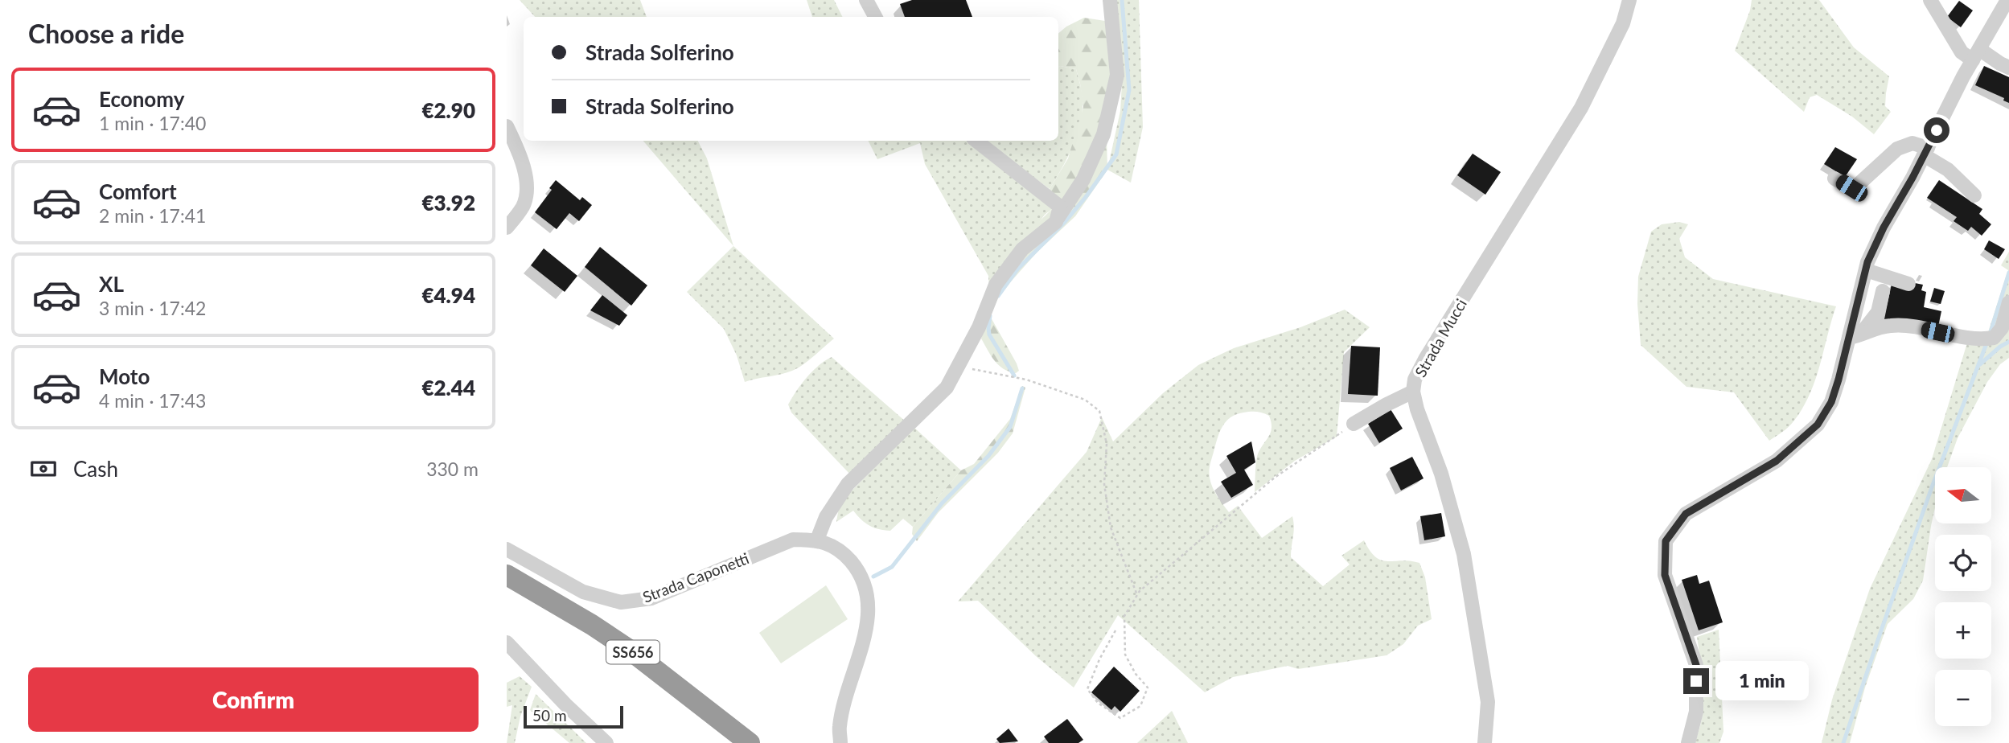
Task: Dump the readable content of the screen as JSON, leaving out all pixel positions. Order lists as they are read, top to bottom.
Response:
{
  "streets": {
    "highway": ["SS656"],
    "street": ["Strada Mucci", "Strada Caponetti"]
  },
  "scale_bar": "50 m",
  "north": "left",
  "page": {
    "heading": "Choose a ride",
    "banner": ["Strada Solferino", "Strada Solferino"],
    "list": [
      {
        "name": "Economy",
        "note": "1 min · 17:40",
        "value": "€2.90"
      },
      {
        "name": "Comfort",
        "note": "2 min · 17:41",
        "value": "€3.92"
      },
      {
        "name": "XL",
        "note": "3 min · 17:42",
        "value": "€4.94"
      },
      {
        "name": "Moto",
        "note": "4 min · 17:43",
        "value": "€2.44"
      }
    ],
    "pay": ["Cash", "330 m"],
    "map_buttons": ["+", "−"],
    "buttons": "Confirm",
    "bubble": "1 min",
    "scale": "50 m"
  }
}
